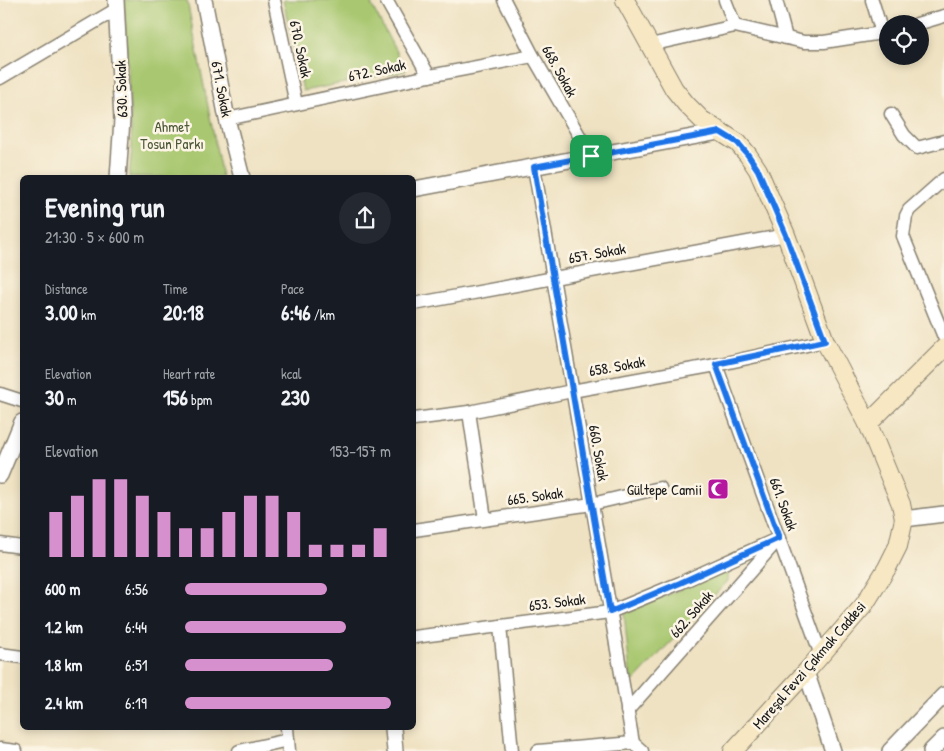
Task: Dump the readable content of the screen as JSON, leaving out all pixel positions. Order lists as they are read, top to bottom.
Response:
{
  "streets": {
    "main road": ["Mareşal Fevzi Çakmak Caddesi"],
    "street": [
      "670. Sokak",
      "672. Sokak",
      "668. Sokak",
      "630. Sokak",
      "671. Sokak",
      "657. Sokak",
      "658. Sokak",
      "660. Sokak",
      "665. Sokak",
      "661. Sokak",
      "653. Sokak",
      "662. Sokak"
    ]
  },
  "crossings": [
    ["670. Sokak", "672. Sokak"],
    ["672. Sokak", "668. Sokak"],
    ["672. Sokak", "671. Sokak"],
    ["657. Sokak", "660. Sokak"],
    ["657. Sokak", "Mareşal Fevzi Çakmak Caddesi"],
    ["658. Sokak", "660. Sokak"],
    ["658. Sokak", "661. Sokak"],
    ["658. Sokak", "Mareşal Fevzi Çakmak Caddesi"],
    ["660. Sokak", "665. Sokak"],
    ["660. Sokak", "653. Sokak"],
    ["660. Sokak", "662. Sokak"],
    ["661. Sokak", "653. Sokak"],
    ["661. Sokak", "662. Sokak"],
    ["661. Sokak", "Mareşal Fevzi Çakmak Caddesi"],
    ["653. Sokak", "662. Sokak"]
  ],
  "parks": ["Ahmet Tosun Parkı"],
  "places": {
    "mosque": ["Gültepe Camii"]
  },
  "page": {
    "heading": ["Evening run", "21:30 · 5 × 600 m"],
    "stats": [
      ["Distance", "3.00 km"],
      ["Time", "20:18"],
      ["Pace", "6:46 /km"],
      ["Elevation", "30 m"],
      ["Heart rate", "156 bpm"],
      ["kcal", "230"]
    ],
    "chart": ["Elevation", "153–157 m"],
    "list": [
      {
        "name": "600 m",
        "note": "6:56"
      },
      {
        "name": "1.2 km",
        "note": "6:44"
      },
      {
        "name": "1.8 km",
        "note": "6:51"
      },
      {
        "name": "2.4 km",
        "note": "6:19"
      }
    ]
  }
}
